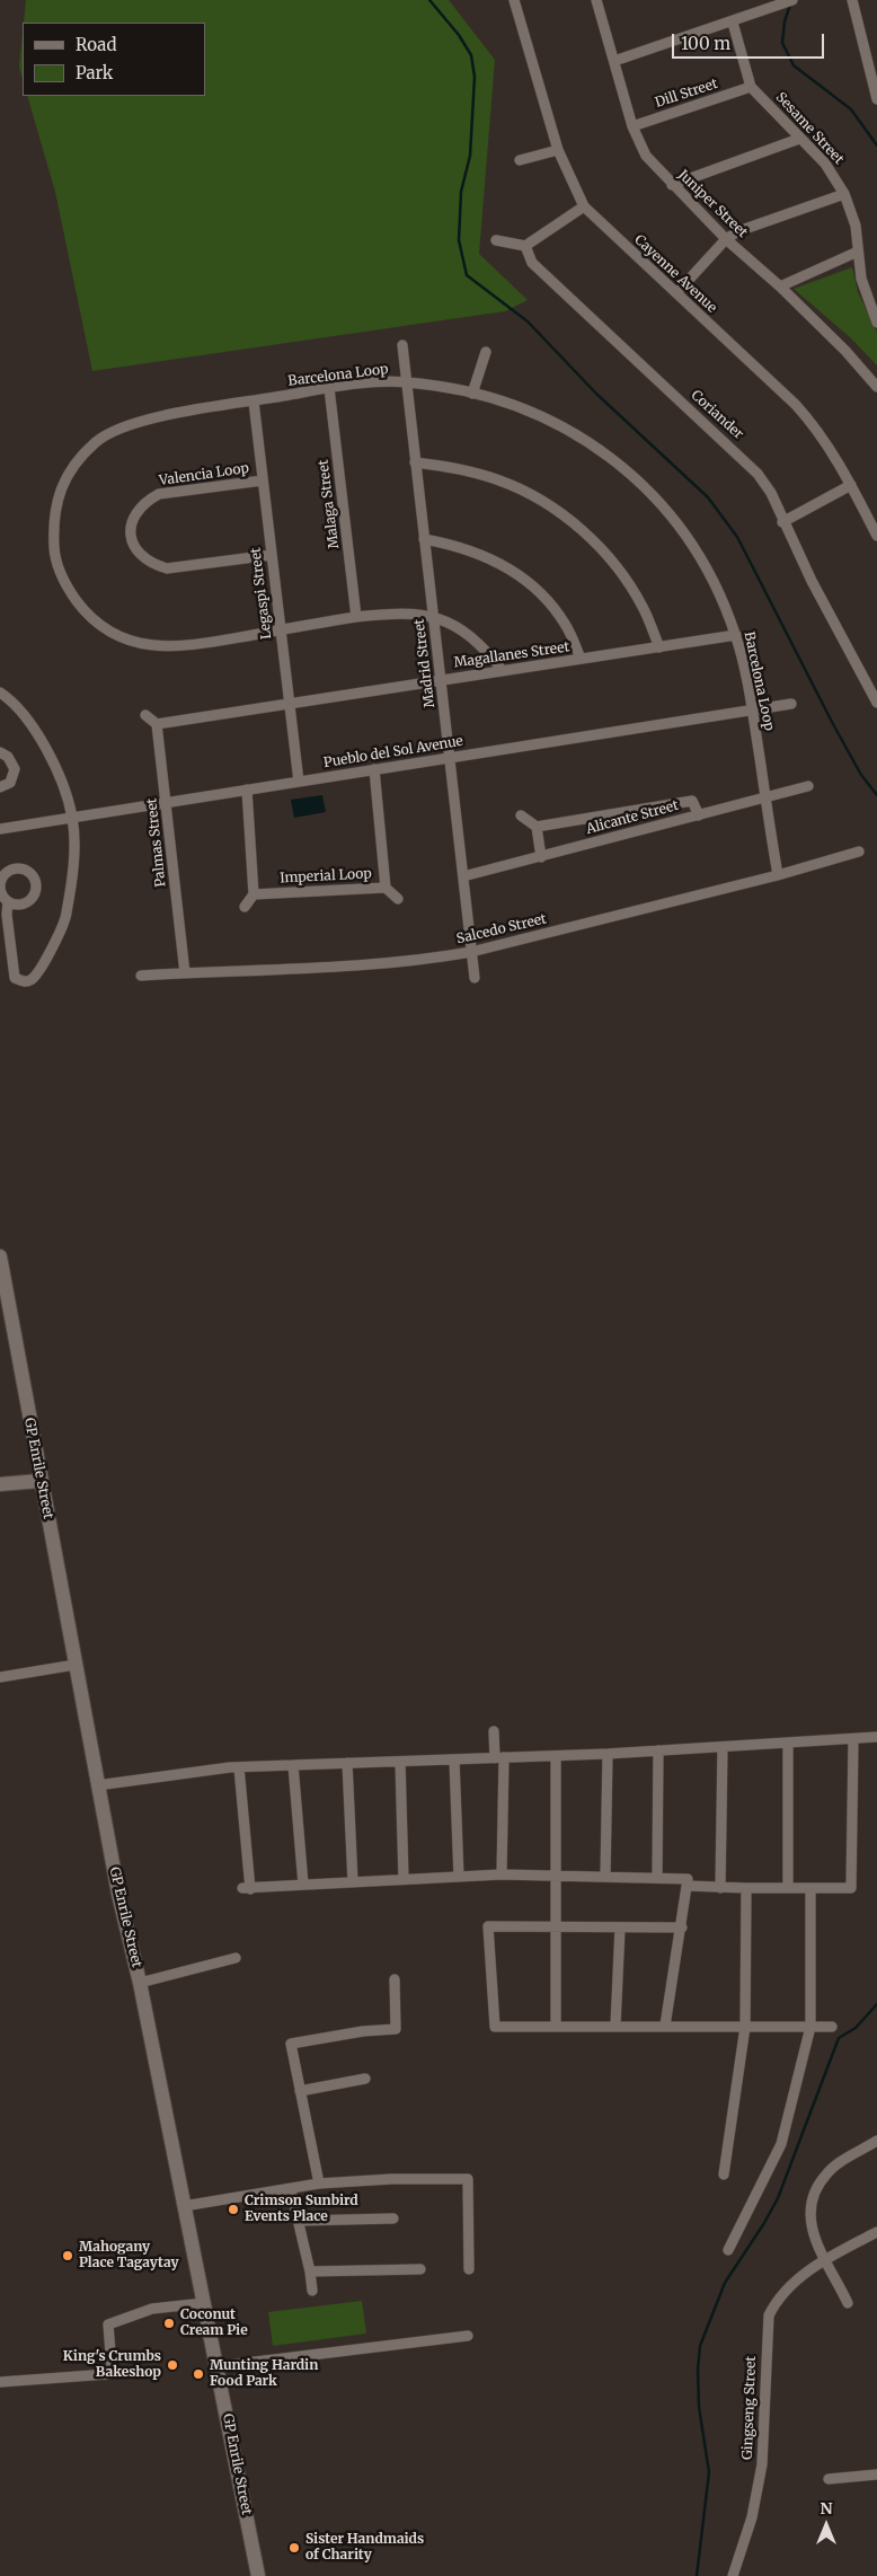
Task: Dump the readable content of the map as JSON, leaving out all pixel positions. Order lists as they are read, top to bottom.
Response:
{
  "streets": {
    "street": [
      "Dill Street",
      "Sesame Street",
      "Juniper Street",
      "Cayenne Avenue",
      "Barcelona Loop",
      "Coriander",
      "Valencia Loop",
      "Malaga Street",
      "Legaspi Street",
      "Magallanes Street",
      "Madrid Street",
      "Pueblo del Sol Avenue",
      "Alicante Street",
      "Palmas Street",
      "Imperial Loop",
      "Salcedo Street",
      "GP Enrile Street",
      "Gingseng Street"
    ]
  },
  "crossings": [
    ["Dill Street", "Sesame Street"],
    ["Dill Street", "Juniper Street"],
    ["Barcelona Loop", "Malaga Street"],
    ["Barcelona Loop", "Legaspi Street"],
    ["Barcelona Loop", "Magallanes Street"],
    ["Barcelona Loop", "Madrid Street"],
    ["Barcelona Loop", "Pueblo del Sol Avenue"],
    ["Barcelona Loop", "Alicante Street"],
    ["Barcelona Loop", "Salcedo Street"],
    ["Valencia Loop", "Legaspi Street"],
    ["Legaspi Street", "Magallanes Street"],
    ["Legaspi Street", "Pueblo del Sol Avenue"],
    ["Magallanes Street", "Madrid Street"],
    ["Magallanes Street", "Palmas Street"],
    ["Madrid Street", "Pueblo del Sol Avenue"],
    ["Madrid Street", "Alicante Street"],
    ["Madrid Street", "Salcedo Street"],
    ["Pueblo del Sol Avenue", "Palmas Street"],
    ["Pueblo del Sol Avenue", "Imperial Loop"],
    ["Palmas Street", "Salcedo Street"]
  ],
  "places": [
    "Crimson Sunbird Events Place",
    "Mahogany Place Tagaytay",
    "Coconut Cream Pie",
    "King's Crumbs Bakeshop",
    "Munting Hardin Food Park",
    "Sister Handmaids of Charity"
  ],
  "legend": ["Road", "Park"],
  "scale_bar": "100 m",
  "north": "top"
}
